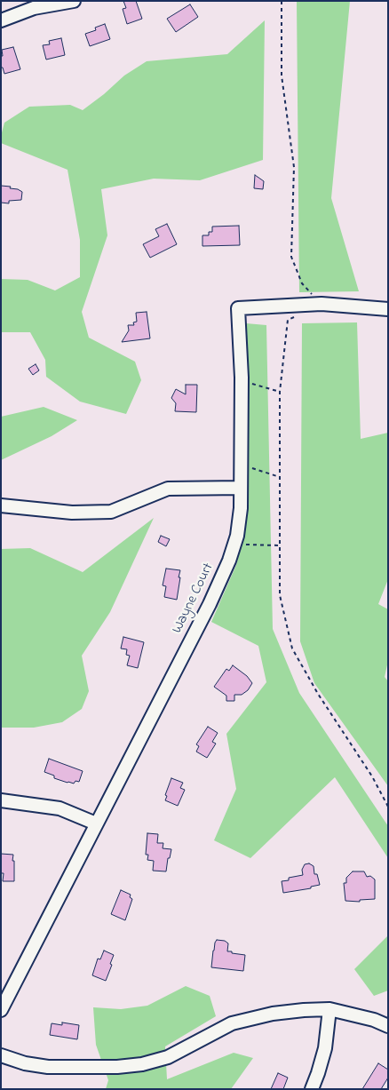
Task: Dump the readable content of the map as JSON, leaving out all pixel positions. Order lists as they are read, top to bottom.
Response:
{
  "streets": {
    "street": ["Wayne Court"]
  }
}
